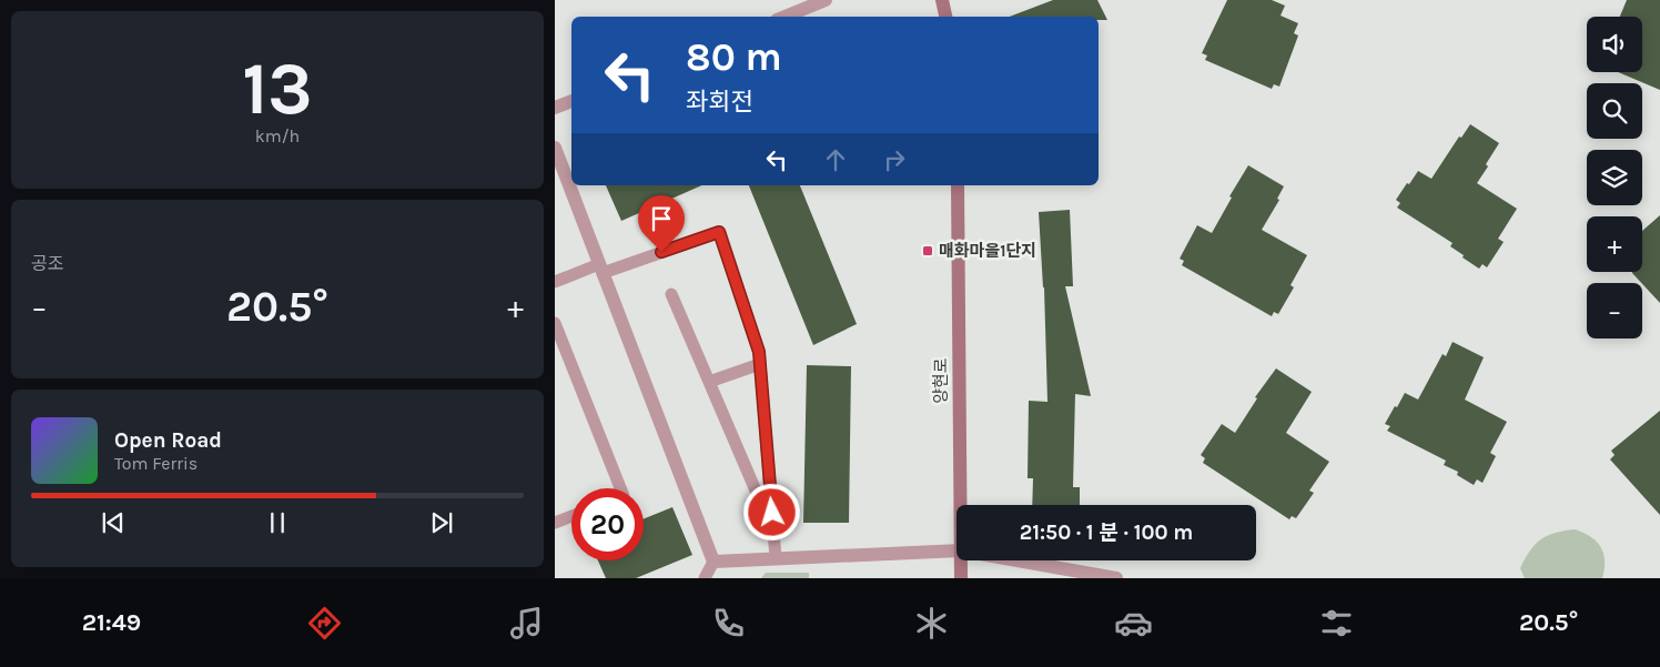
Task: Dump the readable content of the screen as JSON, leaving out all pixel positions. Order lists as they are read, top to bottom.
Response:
{
  "streets": {
    "main road": ["양현로"]
  },
  "places": {
    "transit": ["매화마을1단지"]
  },
  "page": {
    "tile": [
      ["13", "km/h"],
      "공조"
    ],
    "map_buttons": ["+", "−"],
    "turn": ["80 m", "좌회전"],
    "heat": ["−", "20.5°", "+"],
    "song": ["Open Road", "Tom Ferris"],
    "limit": "20",
    "trip": "21:50 · 1 분 · 100 m",
    "tabs": ["21:49", "20.5°"]
  }
}
